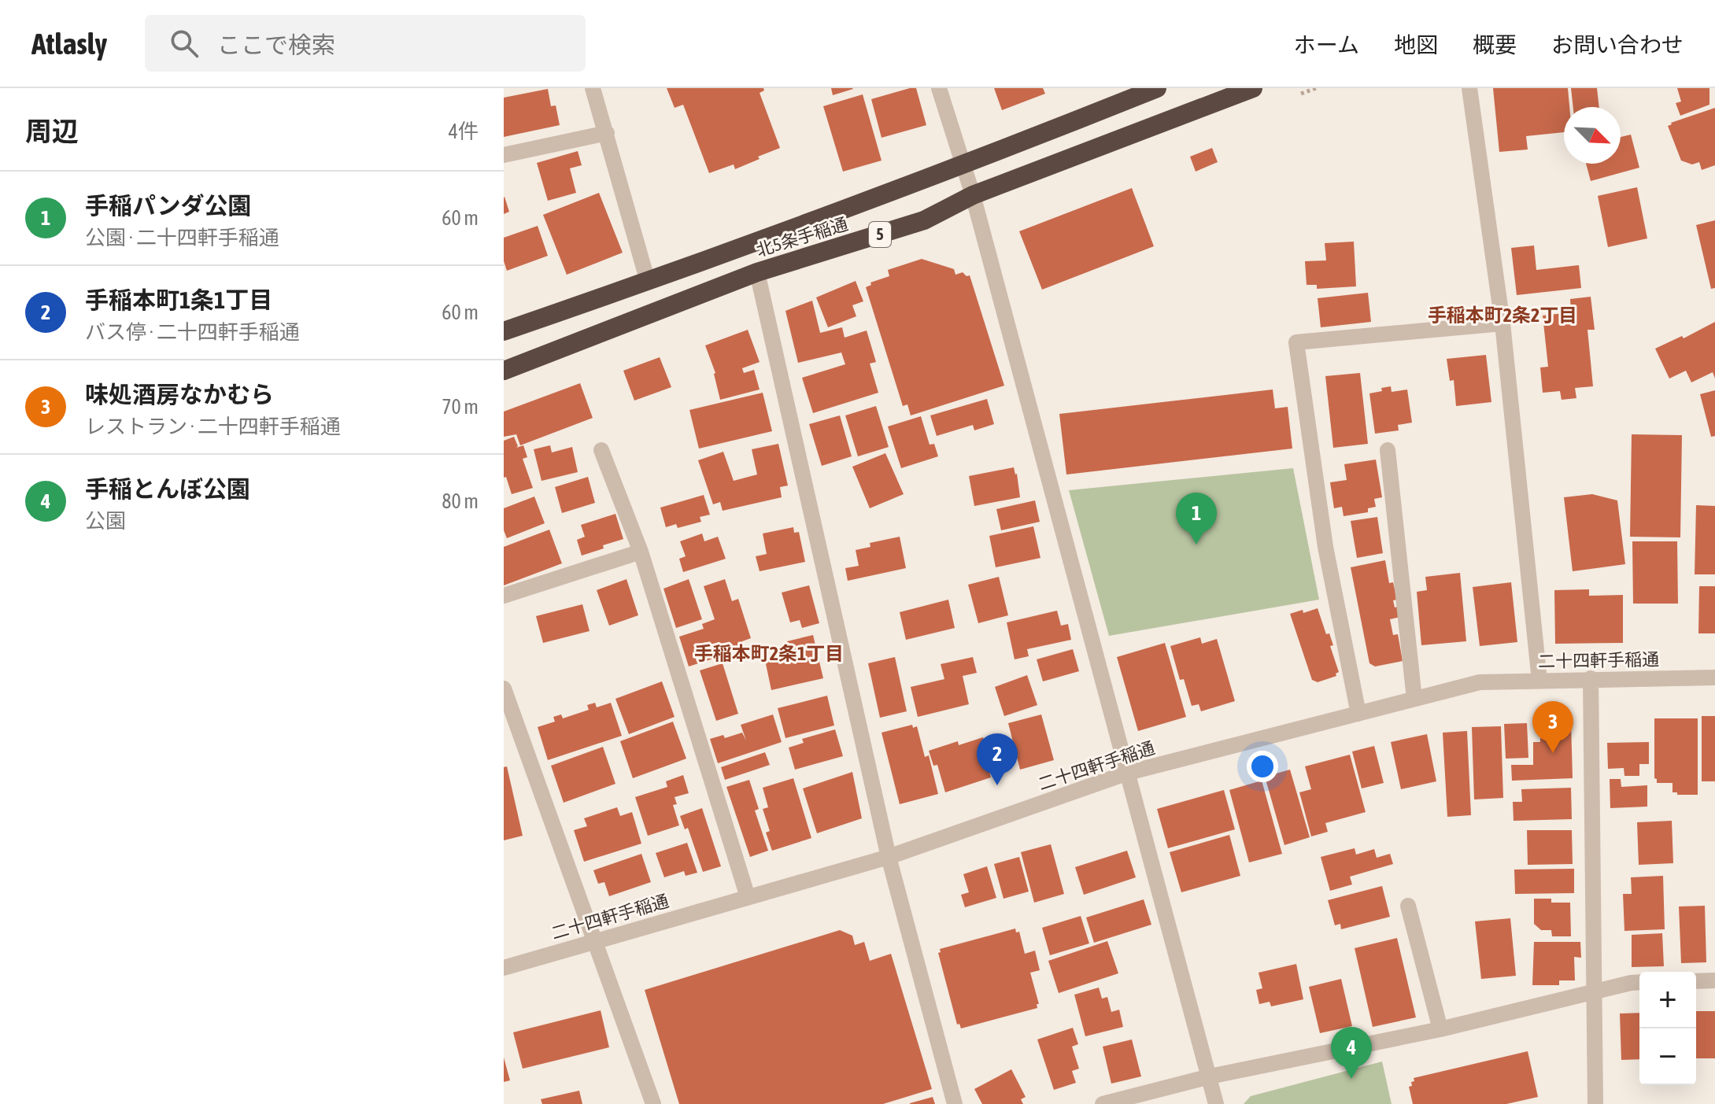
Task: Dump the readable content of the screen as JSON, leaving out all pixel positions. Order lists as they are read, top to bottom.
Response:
{
  "streets": {
    "highway": ["5", "北5条手稲通"],
    "street": ["二十四軒手稲通"]
  },
  "districts": ["手稲本町2条2丁目", "手稲本町2条1丁目"],
  "north": "bottom right",
  "page": {
    "header": "Atlasly",
    "search": "ここで検索",
    "nav": [
      "ホーム",
      "地図",
      "概要",
      "お問い合わせ"
    ],
    "heading": ["周辺", "4件"],
    "list": [
      {
        "mark": "1",
        "name": "手稲パンダ公園",
        "note": "公園 · 二十四軒手稲通",
        "value": "60 m"
      },
      {
        "mark": "2",
        "name": "手稲本町1条1丁目",
        "note": "バス停 · 二十四軒手稲通",
        "value": "60 m"
      },
      {
        "mark": "3",
        "name": "味処酒房なかむら",
        "note": "レストラン · 二十四軒手稲通",
        "value": "70 m"
      },
      {
        "mark": "4",
        "name": "手稲とんぼ公園",
        "note": "公園",
        "value": "80 m"
      }
    ],
    "pins": [
      "1",
      "3",
      "2",
      "4"
    ],
    "map_buttons": ["+", "−"]
  }
}
